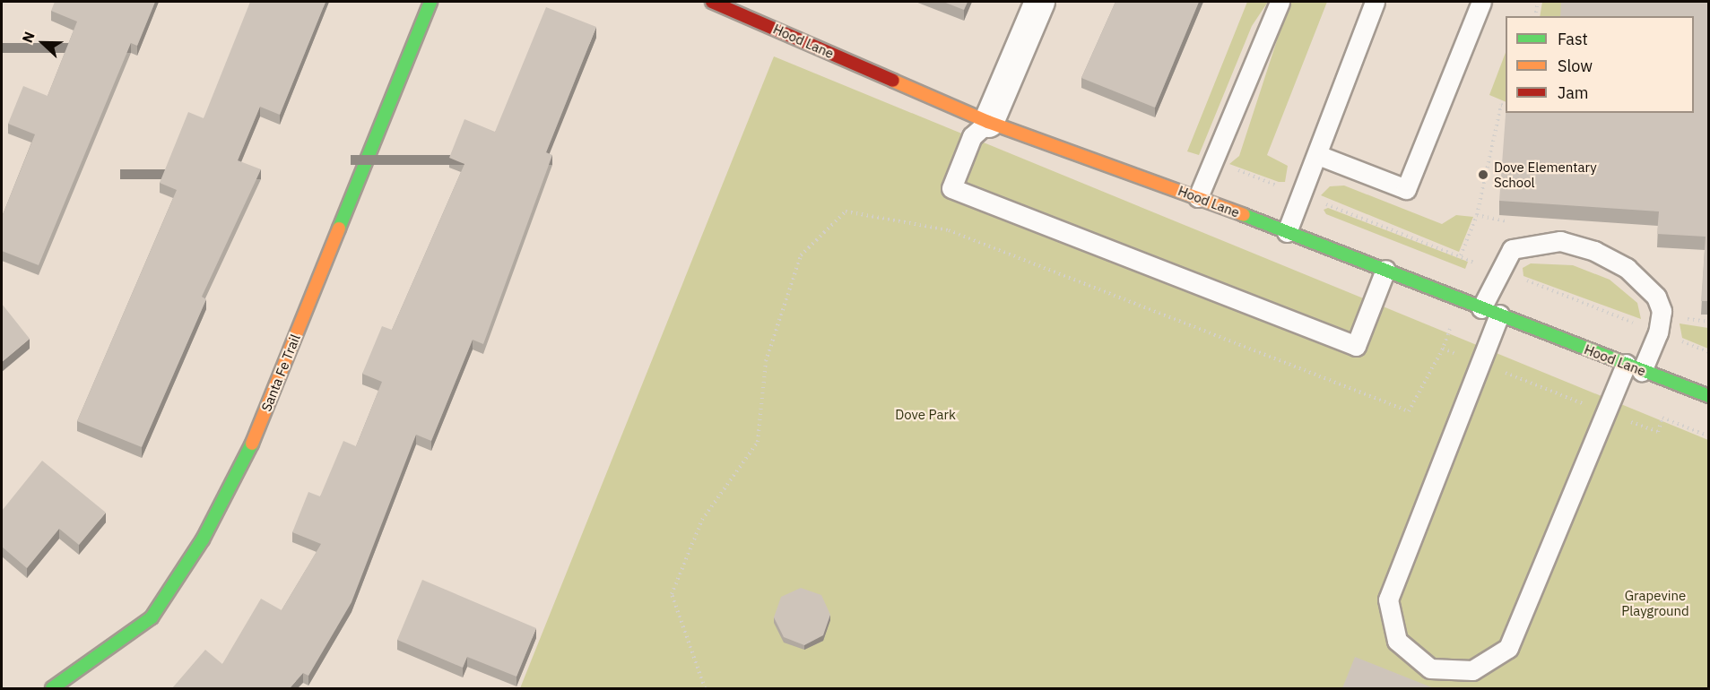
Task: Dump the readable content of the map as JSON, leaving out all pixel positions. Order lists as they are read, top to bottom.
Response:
{
  "streets": {
    "street": ["Hood Lane", "Santa Fe Trail"]
  },
  "parks": ["Dove Park", "Grapevine Playground"],
  "places": ["Dove Elementary School"],
  "legend": ["Fast", "Slow", "Jam"],
  "north": "left"
}
